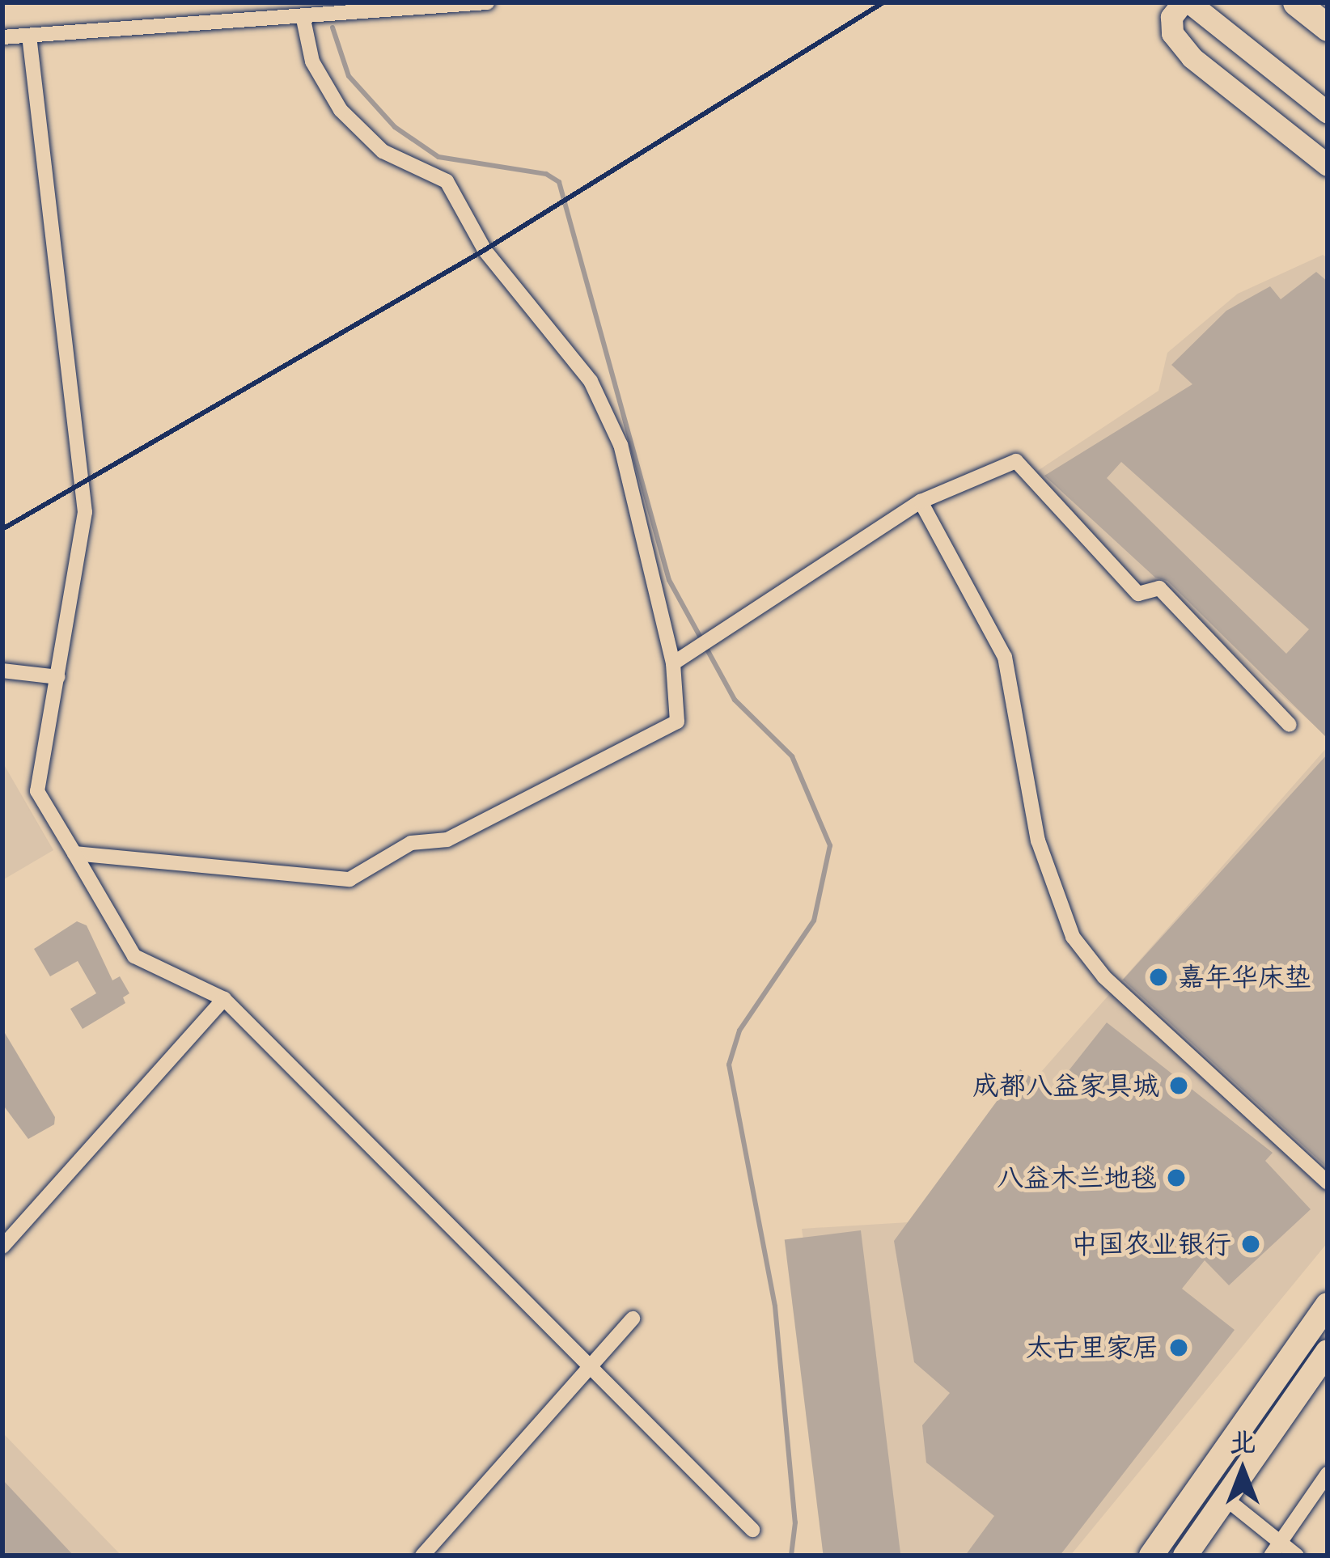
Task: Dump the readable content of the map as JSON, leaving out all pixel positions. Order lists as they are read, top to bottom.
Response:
{
  "places": [
    "嘉年华床垫",
    "成都八益家具城",
    "八益木兰地毯",
    "中国农业银行",
    "太古里家居"
  ],
  "north": "top"
}
